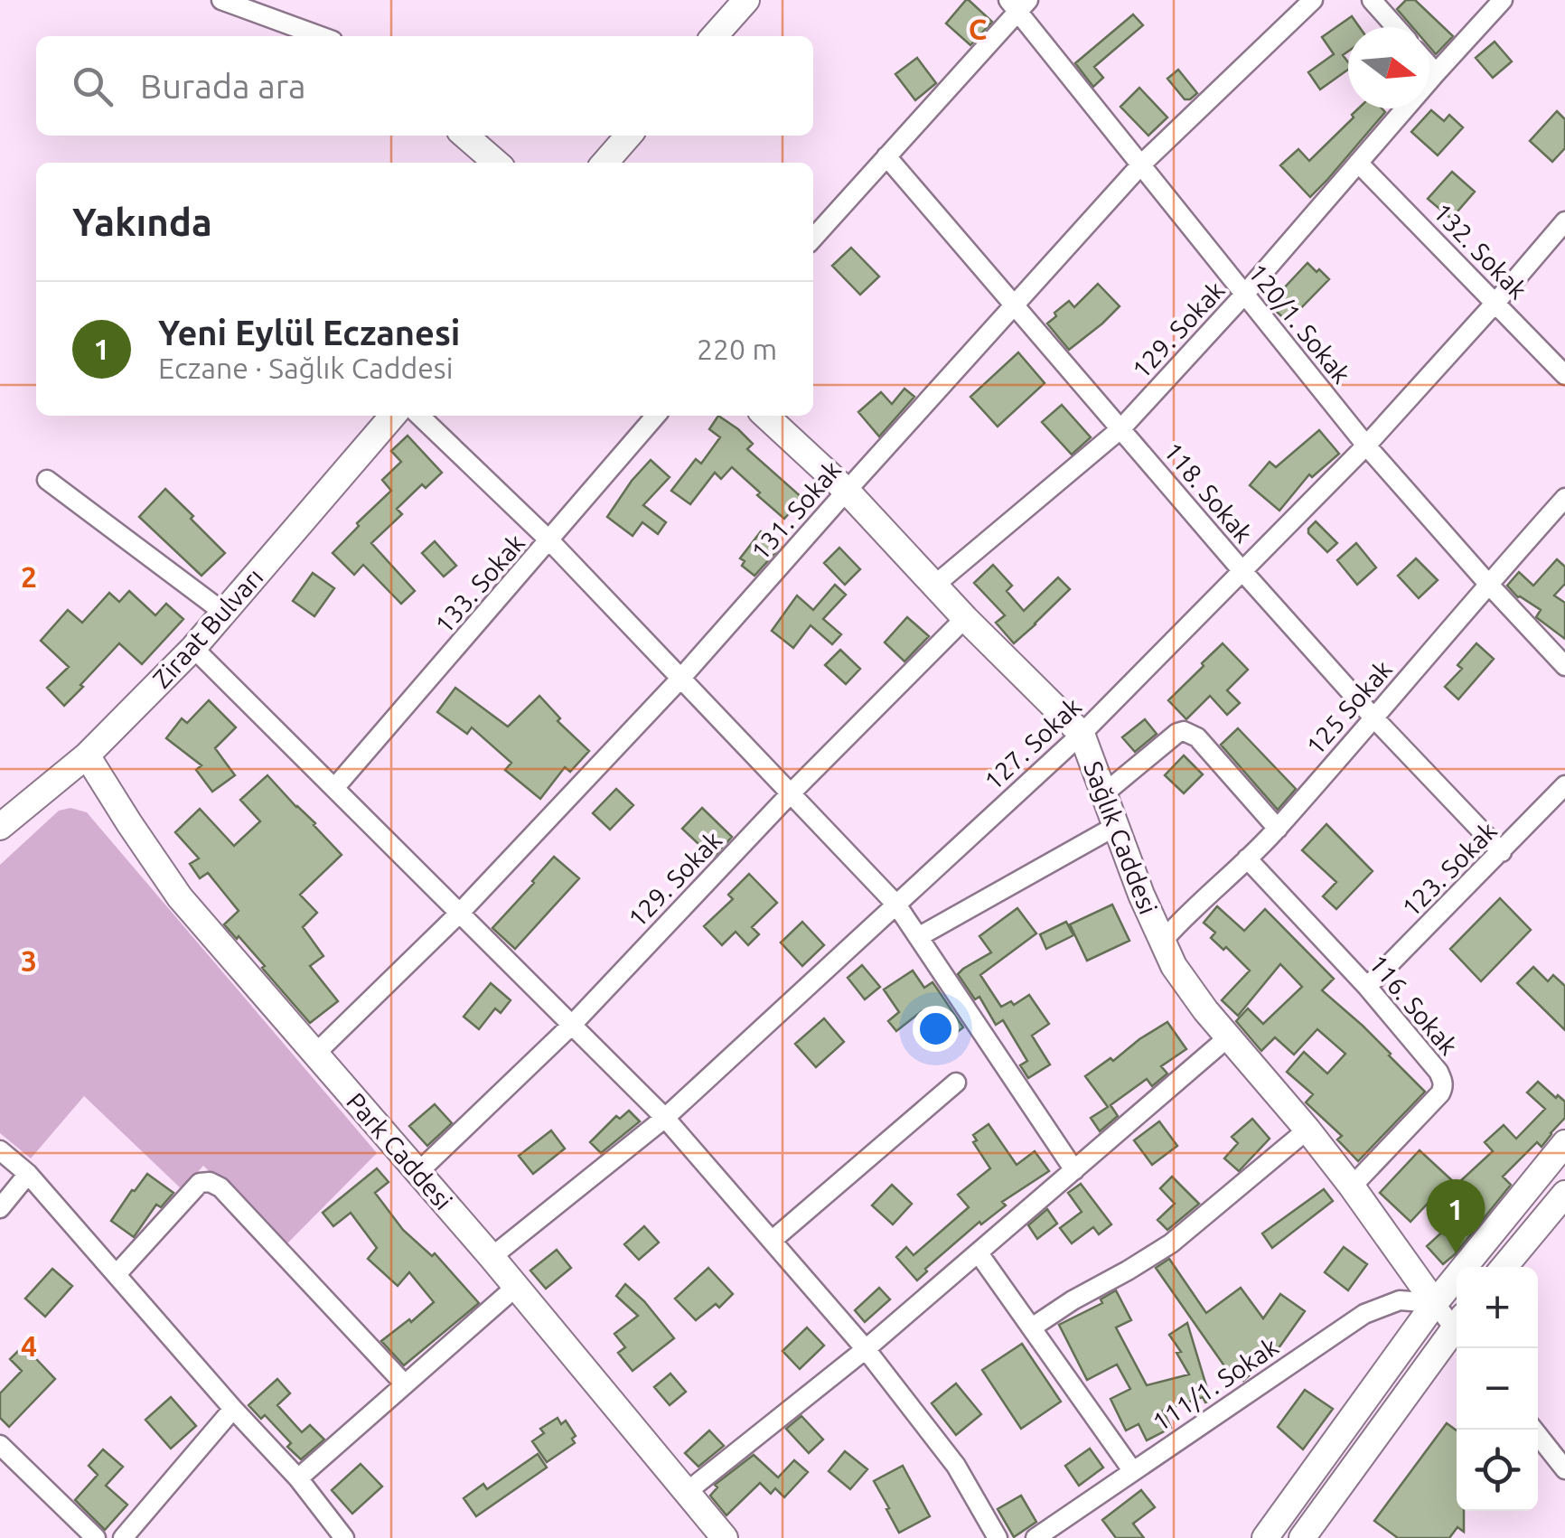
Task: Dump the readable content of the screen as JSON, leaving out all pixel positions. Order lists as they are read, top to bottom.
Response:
{
  "streets": {
    "street": [
      "132. Sokak",
      "120/1. Sokak",
      "129. Sokak",
      "118. Sokak",
      "131. Sokak",
      "133. Sokak",
      "Ziraat Bulvarı",
      "125 Sokak",
      "127. Sokak",
      "Sağlık Caddesi",
      "123. Sokak",
      "116. Sokak",
      "Park Caddesi",
      "111/1. Sokak"
    ]
  },
  "crossings": [
    ["132. Sokak", "129. Sokak"],
    ["132. Sokak", "127. Sokak"],
    ["120/1. Sokak", "129. Sokak"],
    ["120/1. Sokak", "131. Sokak"],
    ["120/1. Sokak", "125 Sokak"],
    ["120/1. Sokak", "127. Sokak"],
    ["129. Sokak", "118. Sokak"],
    ["129. Sokak", "Sağlık Caddesi"],
    ["129. Sokak", "Park Caddesi"],
    ["118. Sokak", "131. Sokak"],
    ["118. Sokak", "125 Sokak"],
    ["118. Sokak", "127. Sokak"],
    ["118. Sokak", "123. Sokak"],
    ["131. Sokak", "Sağlık Caddesi"],
    ["131. Sokak", "Park Caddesi"],
    ["Ziraat Bulvarı", "Park Caddesi"],
    ["125 Sokak", "Sağlık Caddesi"],
    ["125 Sokak", "116. Sokak"],
    ["127. Sokak", "Sağlık Caddesi"],
    ["127. Sokak", "Park Caddesi"],
    ["Sağlık Caddesi", "116. Sokak"],
    ["Sağlık Caddesi", "111/1. Sokak"],
    ["123. Sokak", "116. Sokak"]
  ],
  "north": "right",
  "page": {
    "search": "Burada ara",
    "heading": "Yakında",
    "list": [
      {
        "mark": "1",
        "name": "Yeni Eylül Eczanesi",
        "note": "Eczane · Sağlık Caddesi",
        "value": "220 m"
      }
    ],
    "pins": "1",
    "map_buttons": ["+", "−"]
  },
  "grid": {
    "columns": ["C"],
    "rows": ["2", "3", "4"]
  }
}
